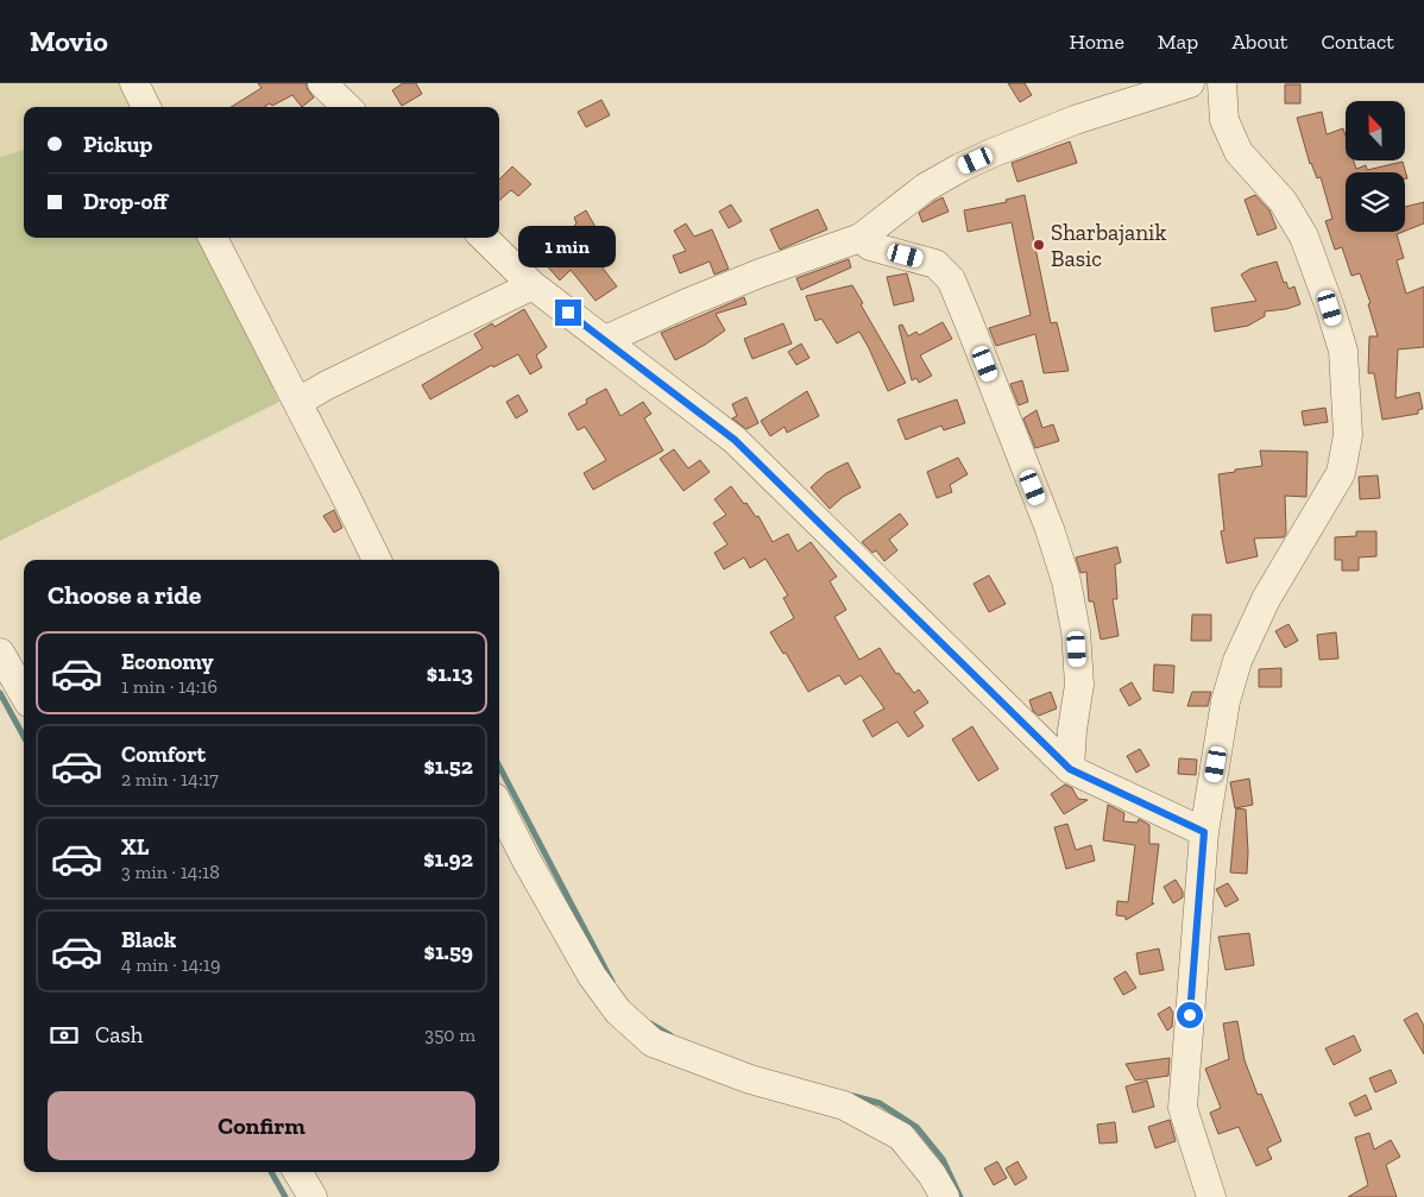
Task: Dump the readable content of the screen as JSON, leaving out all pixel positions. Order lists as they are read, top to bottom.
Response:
{
  "places": ["Sharbajanik Basic"],
  "north": "top",
  "page": {
    "header": "Movio",
    "nav": [
      "Home",
      "Map",
      "About",
      "Contact"
    ],
    "banner": ["Pickup", "Drop-off"],
    "bubble": "1 min",
    "heading": "Choose a ride",
    "list": [
      {
        "name": "Economy",
        "note": "1 min · 14:16",
        "value": "$1.13"
      },
      {
        "name": "Comfort",
        "note": "2 min · 14:17",
        "value": "$1.52"
      },
      {
        "name": "XL",
        "note": "3 min · 14:18",
        "value": "$1.92"
      },
      {
        "name": "Black",
        "note": "4 min · 14:19",
        "value": "$1.59"
      }
    ],
    "pay": ["Cash", "350 m"],
    "buttons": "Confirm"
  }
}
